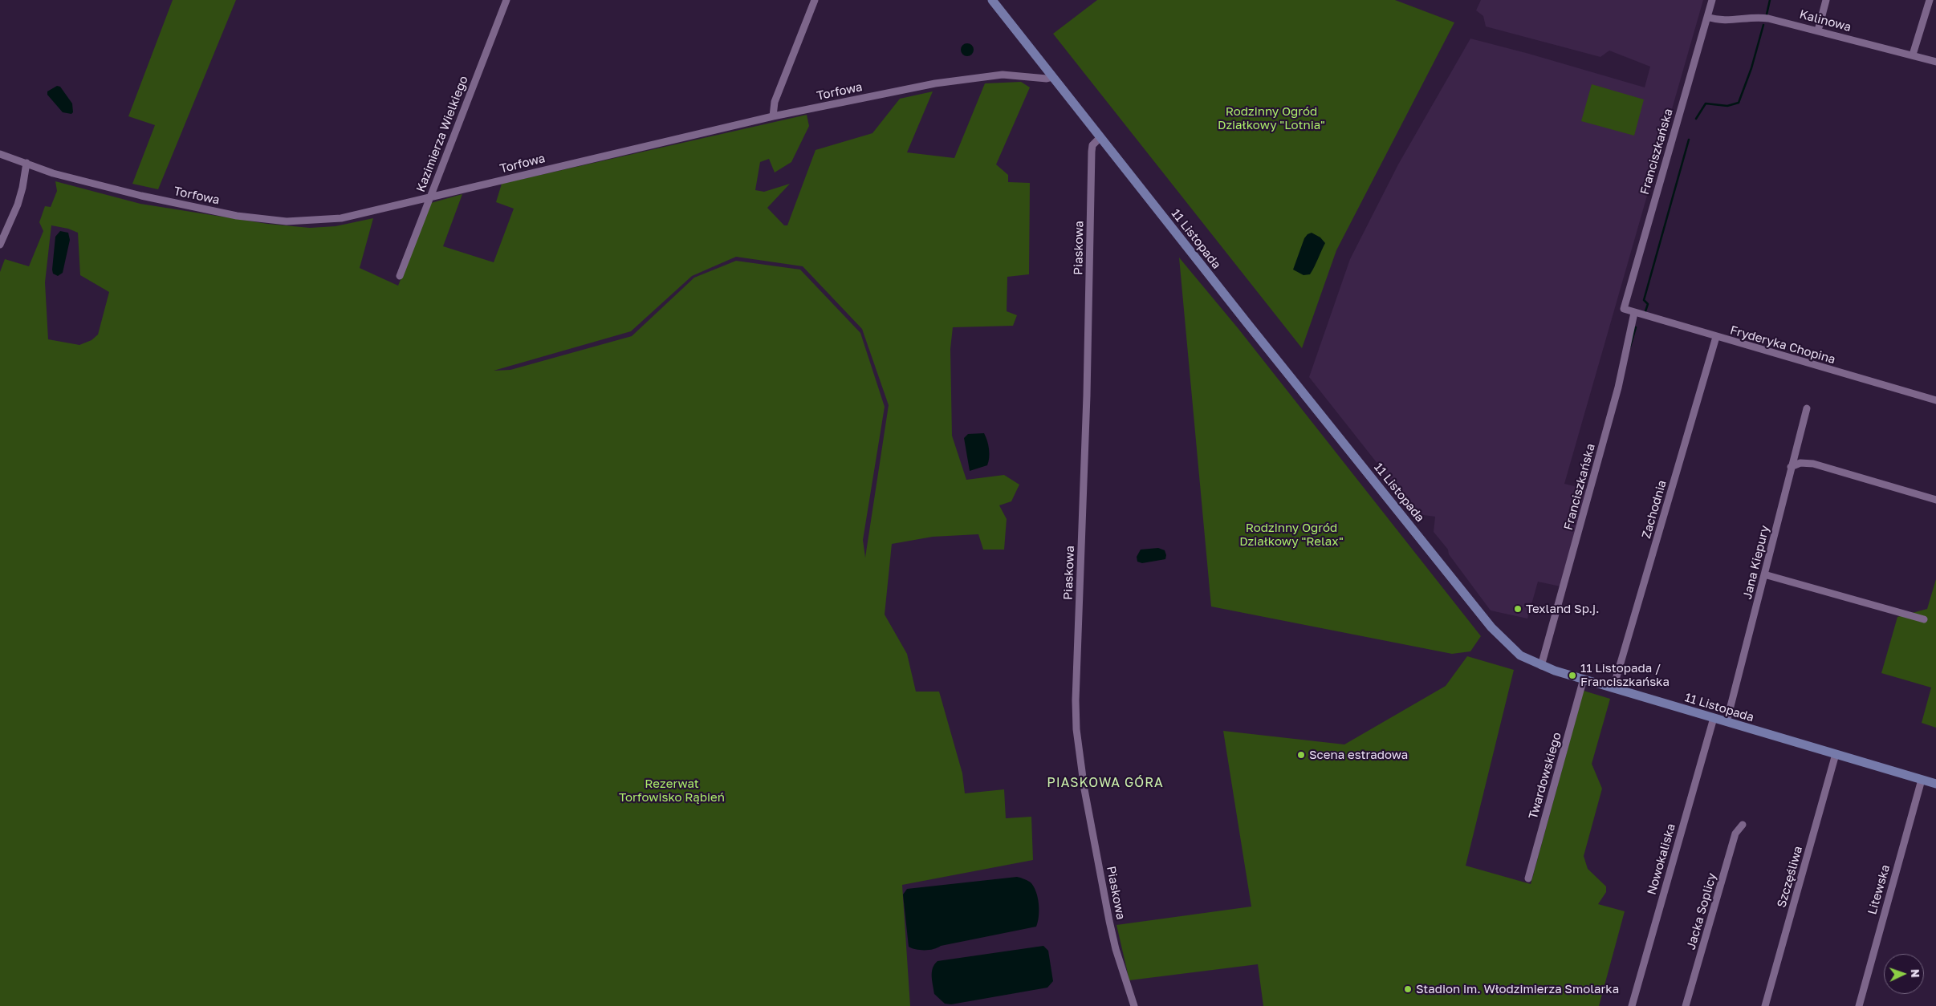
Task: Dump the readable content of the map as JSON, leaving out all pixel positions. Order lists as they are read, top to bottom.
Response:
{
  "streets": {
    "street": [
      "Kalinowa",
      "Torfowa",
      "Kazimierza Wielkiego",
      "Franciszkańska",
      "11 Listopada",
      "Piaskowa",
      "Fryderyka Chopina",
      "Zachodnia",
      "Jana Kiepury",
      "Twardowskiego",
      "Nowokaliska",
      "Szczęśliwa",
      "Litewska",
      "Jacka Soplicy"
    ]
  },
  "crossings": [
    ["Kalinowa", "Franciszkańska"],
    ["Torfowa", "Kazimierza Wielkiego"],
    ["Torfowa", "11 Listopada"],
    ["Franciszkańska", "11 Listopada"],
    ["Franciszkańska", "Fryderyka Chopina"],
    ["11 Listopada", "Piaskowa"],
    ["11 Listopada", "Zachodnia"],
    ["11 Listopada", "Jana Kiepury"],
    ["11 Listopada", "Twardowskiego"],
    ["11 Listopada", "Nowokaliska"],
    ["11 Listopada", "Szczęśliwa"],
    ["11 Listopada", "Litewska"],
    ["Fryderyka Chopina", "Zachodnia"]
  ],
  "districts": ["PIASKOWA GÓRA"],
  "parks": ["Rodzinny Ogród Działkowy \"Lotnia\"", "Rodzinny Ogród Działkowy \"Relax\"", "Rezerwat Torfowisko Rąbień"],
  "places": [
    "Texland Sp.j.",
    "11 Listopada / Franciszkańska",
    "Scena estradowa",
    "Stadion im. Włodzimierza Smolarka"
  ],
  "north": "right"
}
